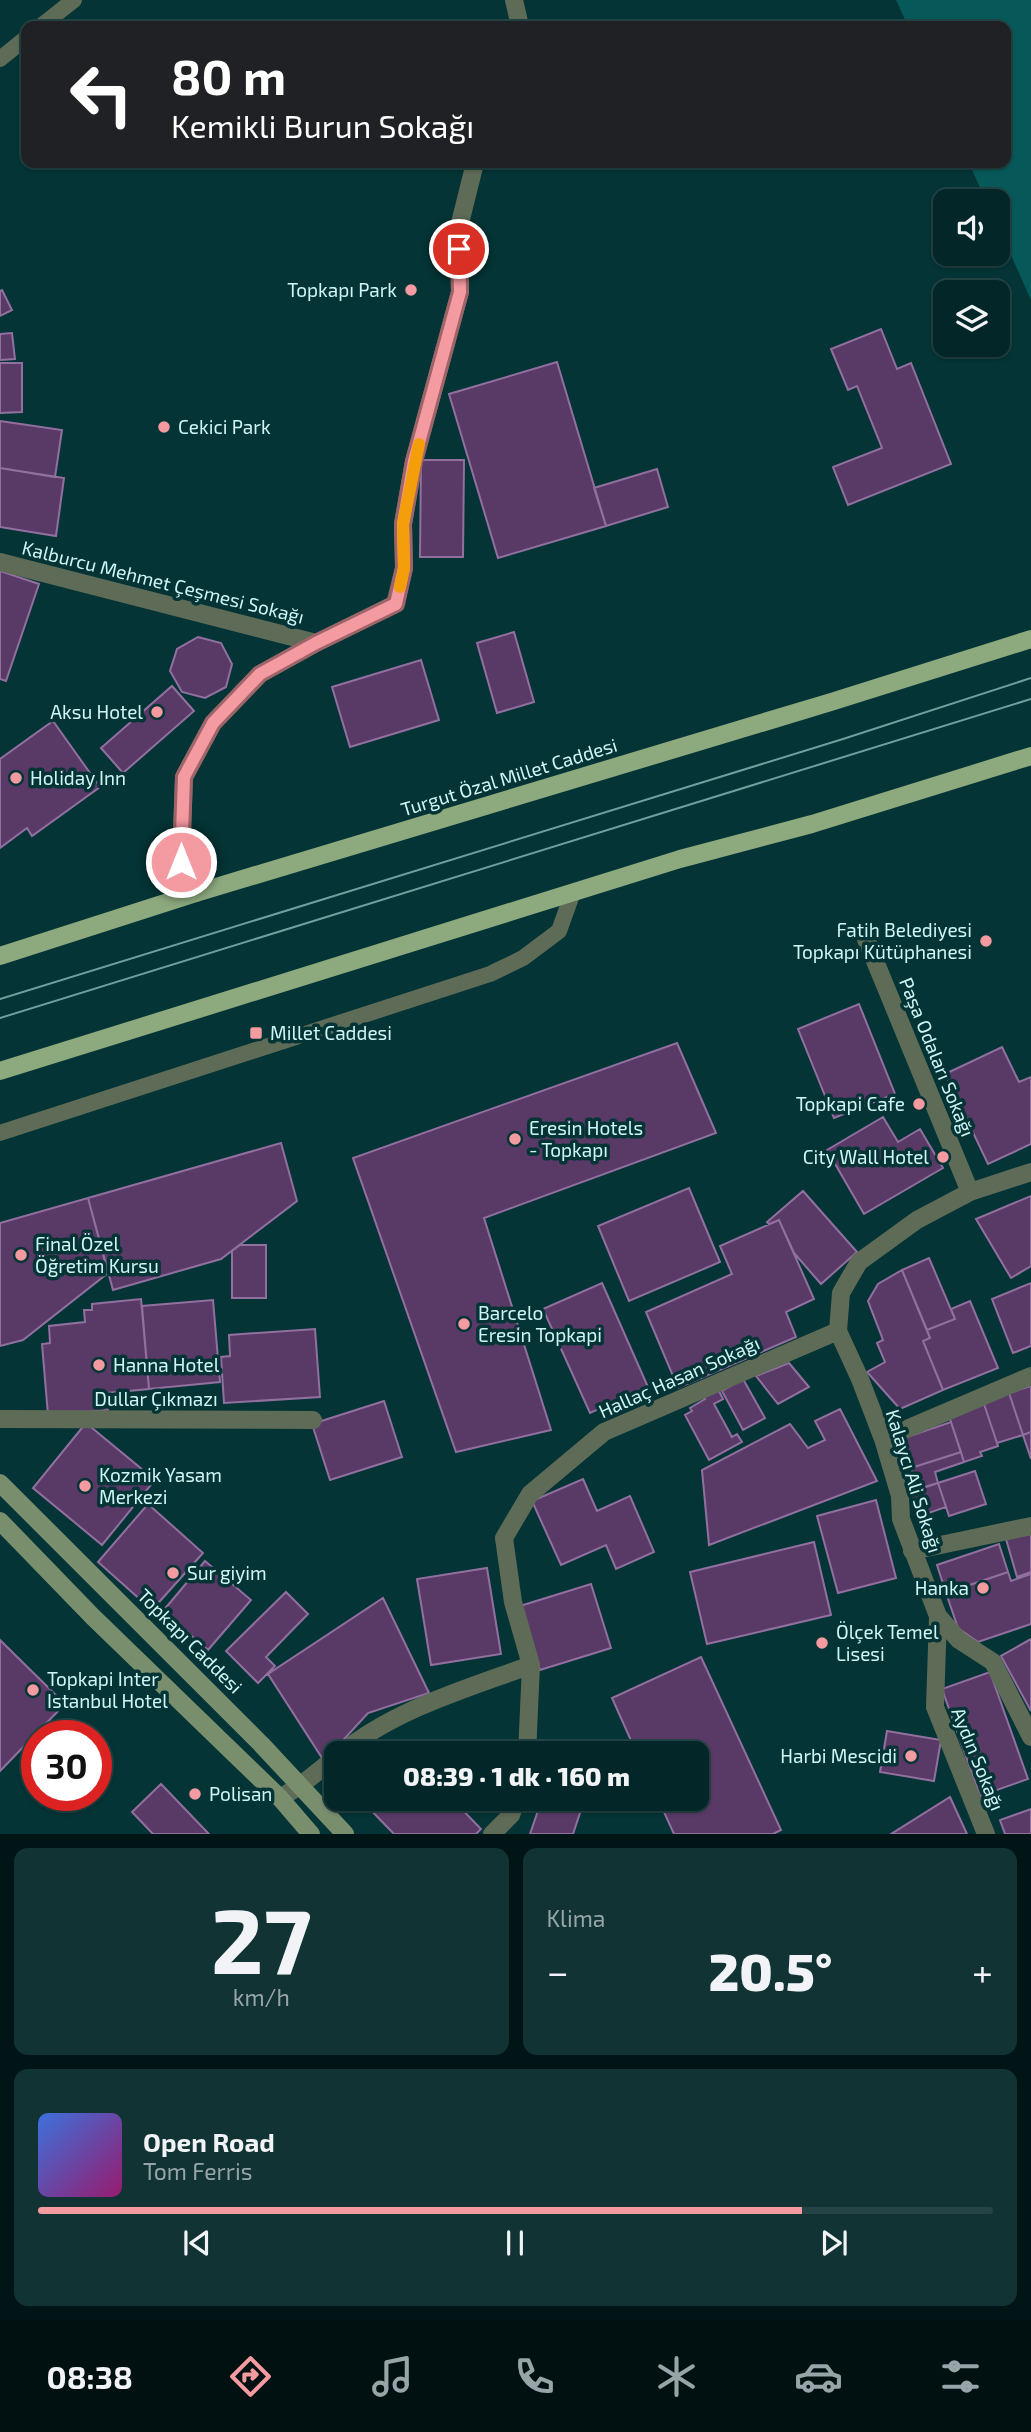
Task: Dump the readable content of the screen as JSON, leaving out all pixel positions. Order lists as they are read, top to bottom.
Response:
{
  "streets": {
    "main road": ["Turgut Özal Millet Caddesi", "Topkapı Caddesi"],
    "street": [
      "Kalburcu Mehmet Çeşmesi Sokağı",
      "Paşa Odaları Sokağı",
      "Hallaç Hasan Sokağı",
      "Dullar Çıkmazı",
      "Kalaycı Ali Sokağı",
      "Aydın Sokağı"
    ]
  },
  "crossings": [
    ["Hallaç Hasan Sokağı", "Kalaycı Ali Sokağı"],
    ["Kalaycı Ali Sokağı", "Aydın Sokağı"]
  ],
  "places": {
    "other": [
      "Topkapı Park",
      "Cekici Park",
      "Aksu Hotel",
      "Holiday Inn",
      "Fatih Belediyesi Topkapı Kütüphanesi",
      "Topkapi Cafe",
      "Eresin Hotels - Topkapı",
      "City Wall Hotel",
      "Final Özel Öğretim Kursu",
      "Barcelo Eresin Topkapi",
      "Hanna Hotel",
      "Kozmik Yasam Merkezi",
      "Sur giyim",
      "Hanka",
      "Ölçek Temel Lisesi",
      "Topkapi Inter Istanbul Hotel",
      "Harbi Mescidi",
      "Polisan"
    ],
    "transit": ["Millet Caddesi"]
  },
  "page": {
    "turn": ["80 m", "Kemikli Burun Sokağı"],
    "limit": "30",
    "trip": "08:39 · 1 dk · 160 m",
    "tile": [
      ["27", "km/h"],
      "Klima"
    ],
    "heat": ["−", "20.5°", "+"],
    "song": ["Open Road", "Tom Ferris"],
    "tabs": "08:38"
  }
}
